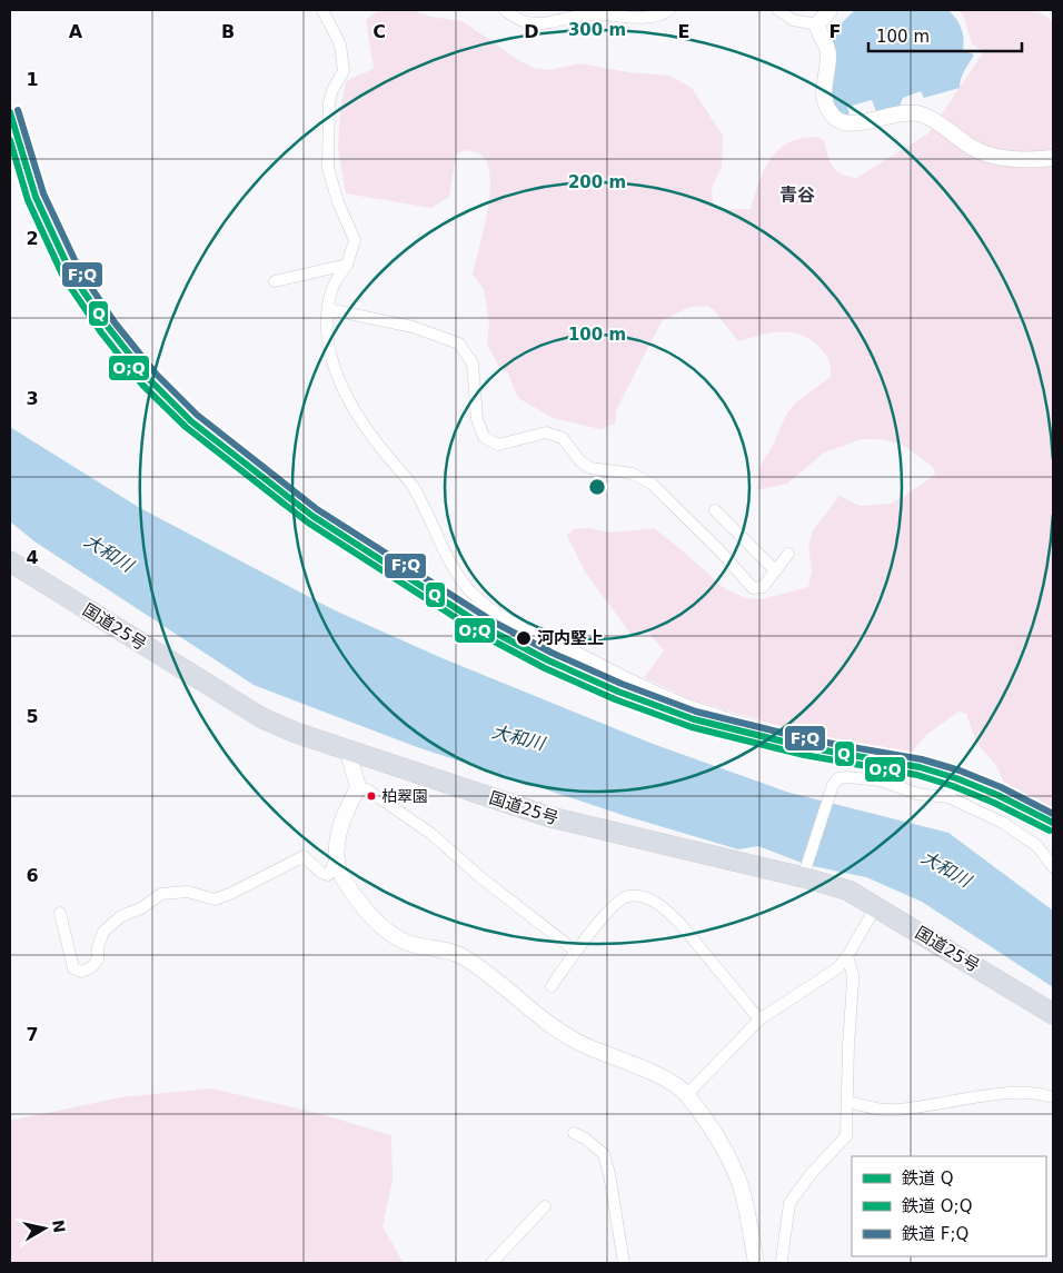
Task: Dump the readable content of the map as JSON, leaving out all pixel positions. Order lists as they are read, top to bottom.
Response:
{
  "streets": {
    "highway": ["国道25号"]
  },
  "districts": ["青谷"],
  "water": ["大和川"],
  "places": ["河内堅上", "柏翠園"],
  "lines": ["rail line F;Q", "rail line Q", "rail line O;Q"],
  "legend": ["鉄道 Q", "鉄道 O;Q", "鉄道 F;Q"],
  "scale_bar": "100 m",
  "north": "right",
  "grid": {
    "columns": [
      "A",
      "B",
      "C",
      "D",
      "E",
      "F"
    ],
    "rows": [
      "1",
      "2",
      "3",
      "4",
      "5",
      "6",
      "7"
    ]
  },
  "rings": ["300 m", "200 m", "100 m"]
}
